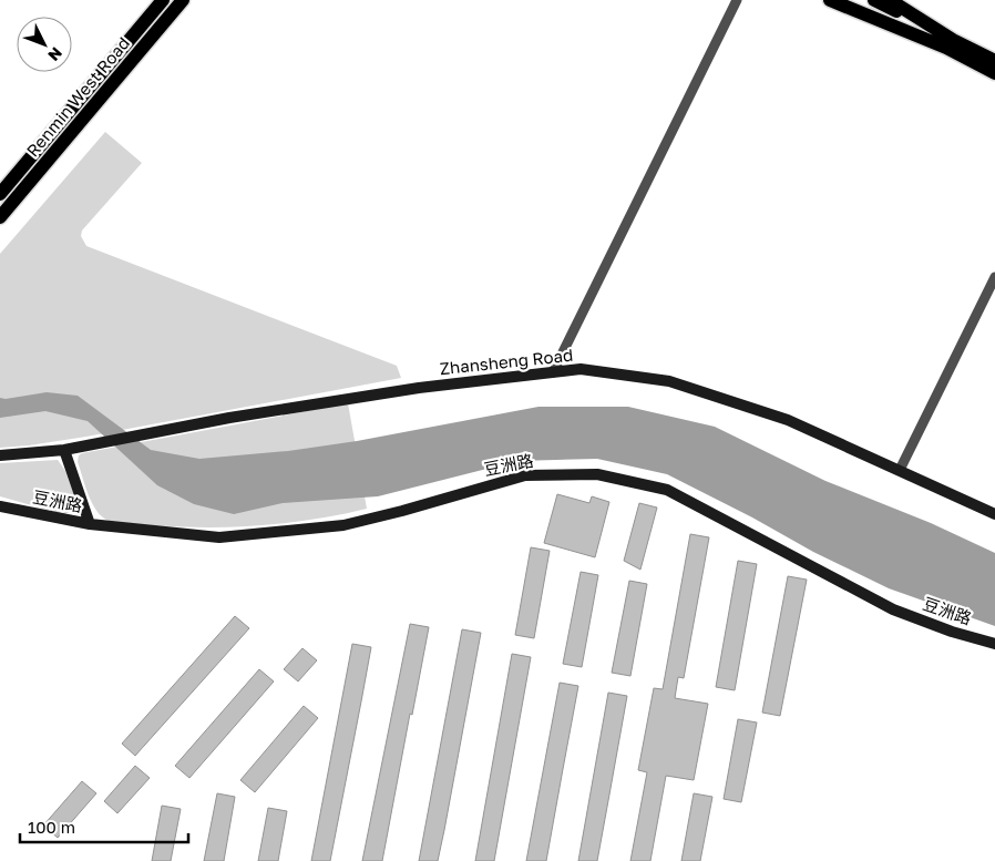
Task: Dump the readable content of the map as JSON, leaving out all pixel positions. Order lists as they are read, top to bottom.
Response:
{
  "streets": {
    "main road": ["Renmin West Road"],
    "street": ["Zhansheng Road", "豆洲路"]
  },
  "scale_bar": "100 m",
  "north": "bottom right"
}
